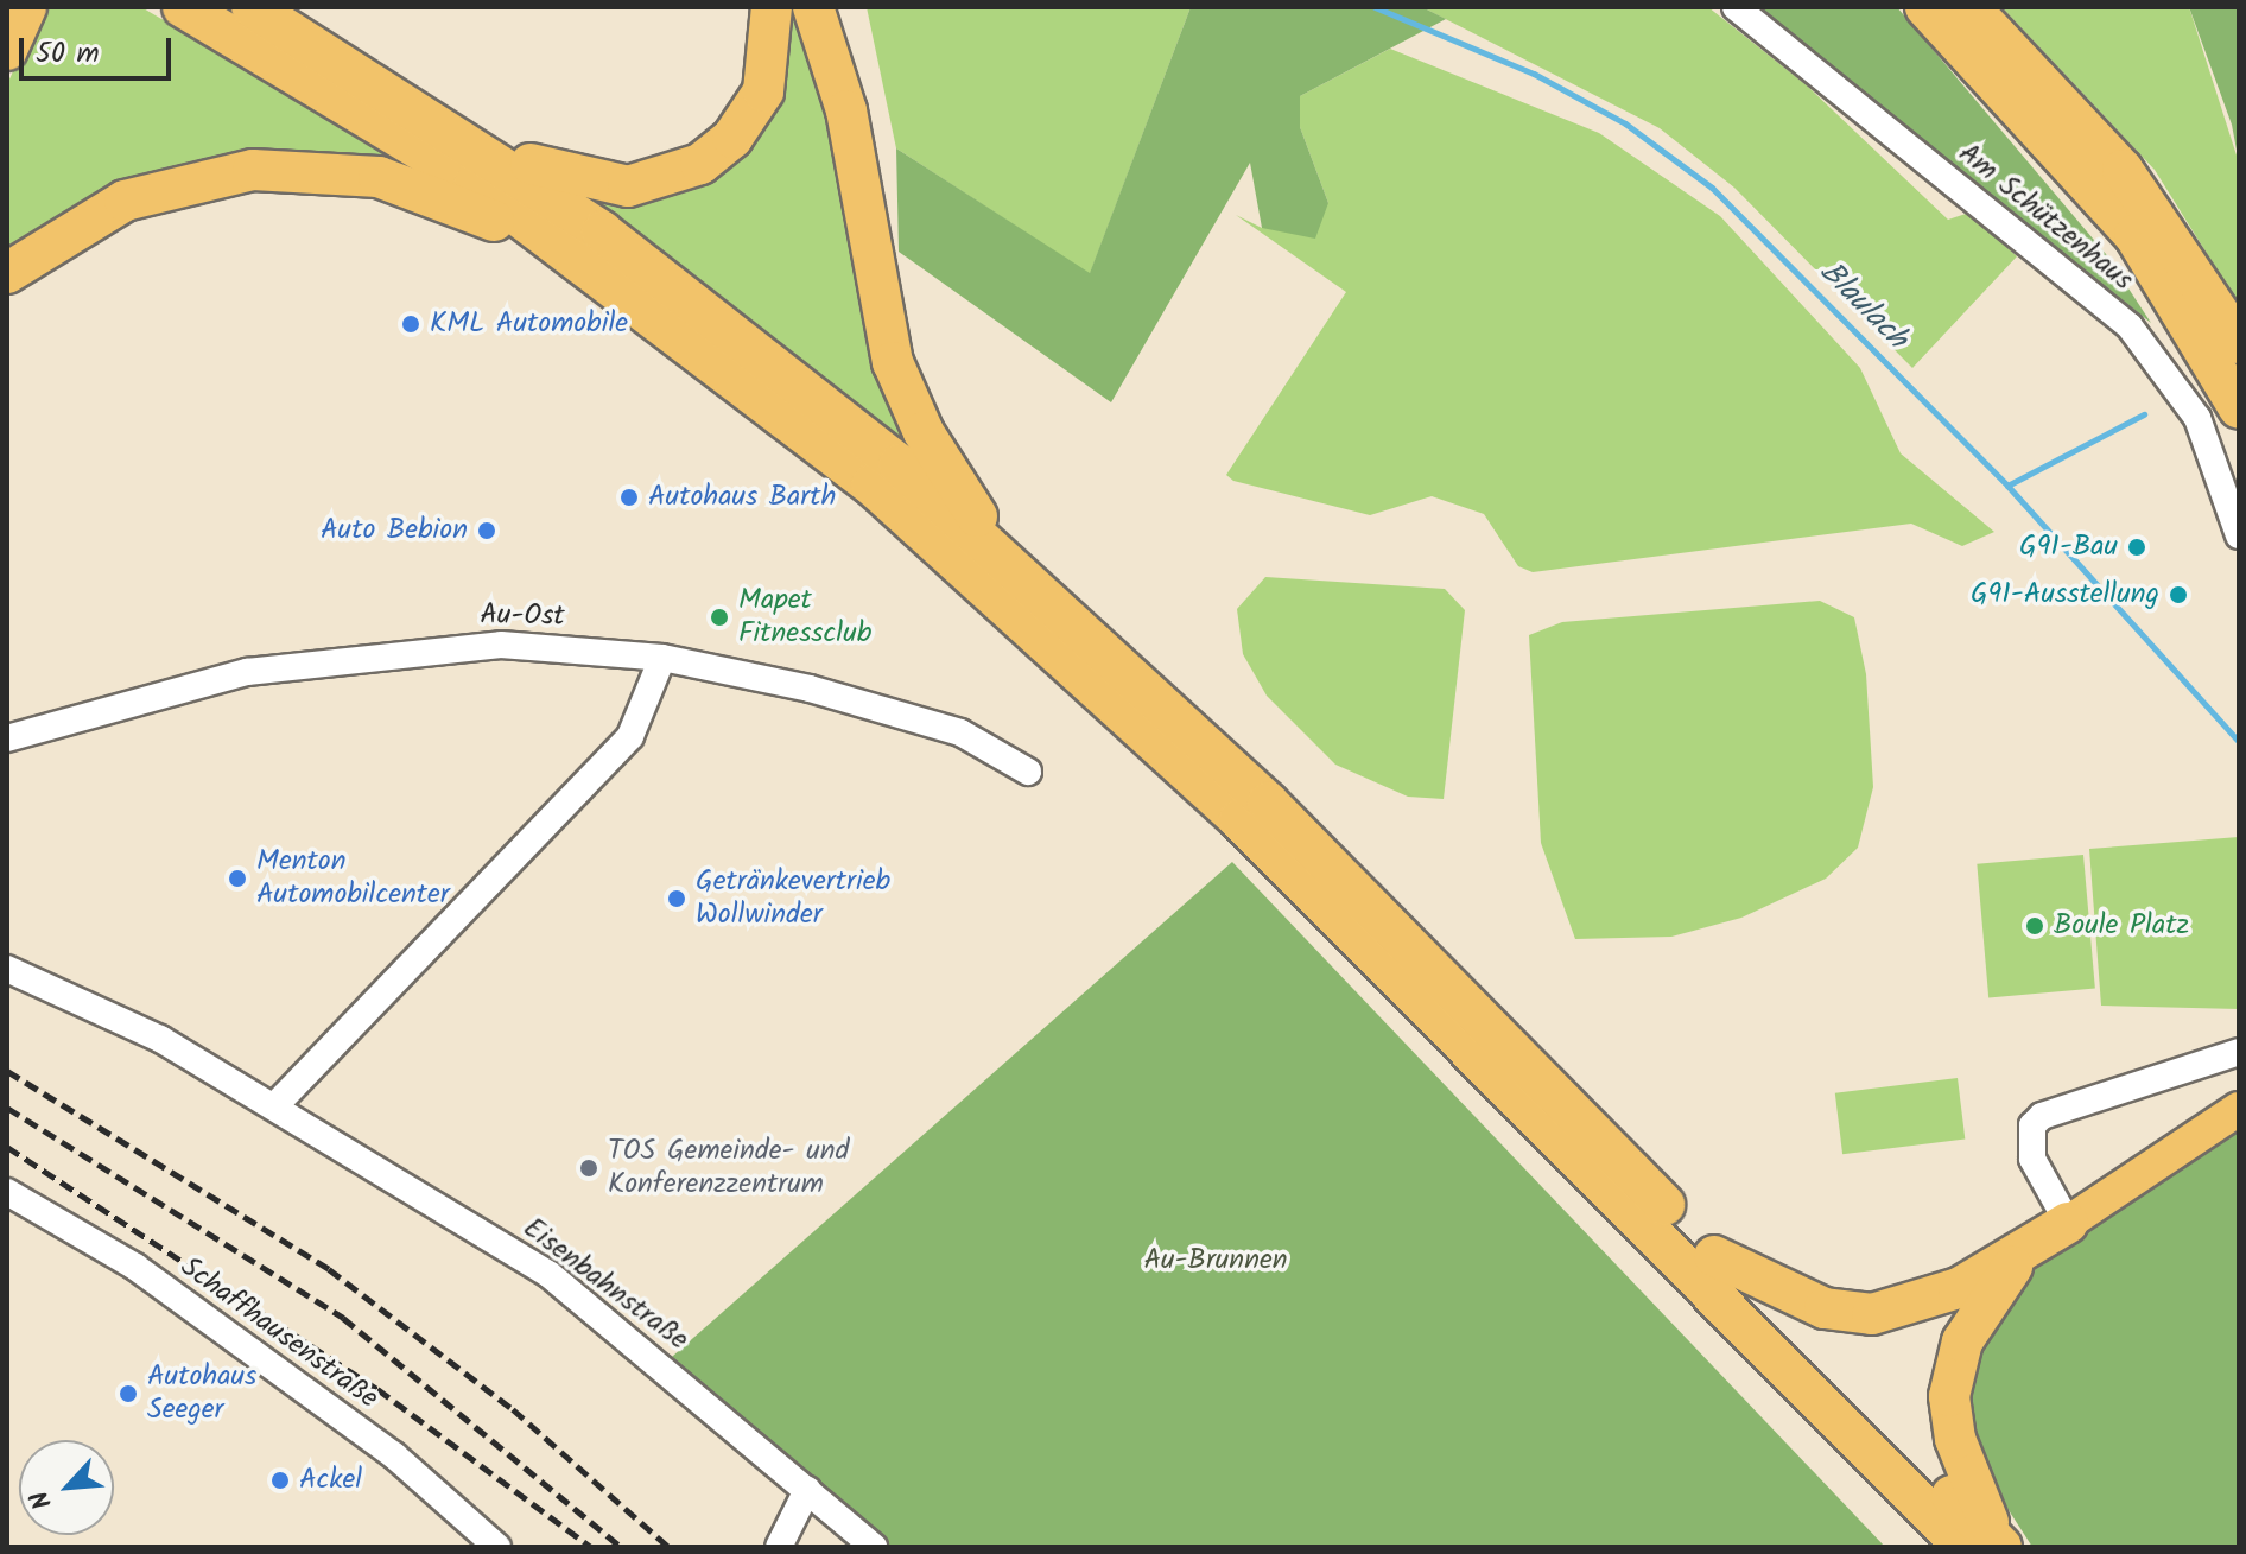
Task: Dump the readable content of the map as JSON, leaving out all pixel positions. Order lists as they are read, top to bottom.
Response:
{
  "streets": {
    "street": [
      "Am Schützenhaus",
      "Au-Ost",
      "Eisenbahnstraße",
      "Schaffhausenstraße"
    ]
  },
  "water": ["Blaulach"],
  "parks": ["Au-Brunnen"],
  "places": [
    "KML Automobile",
    "Autohaus Barth",
    "Auto Bebion",
    "G91-Bau",
    "G91-Ausstellung",
    "Mapet Fitnessclub",
    "Menton Automobilcenter",
    "Getränkevertrieb Wollwinder",
    "Boule Platz",
    "TOS Gemeinde- und Konferenzzentrum",
    "Autohaus Seeger",
    "Ackel"
  ],
  "scale_bar": "50 m",
  "north": "bottom left"
}
